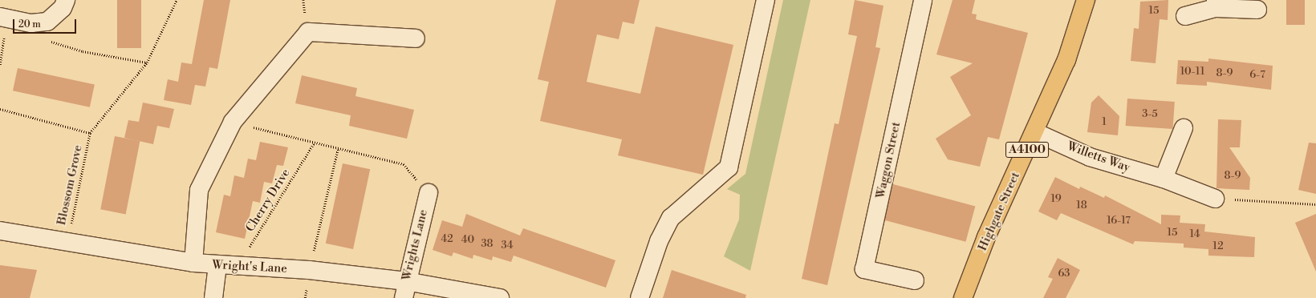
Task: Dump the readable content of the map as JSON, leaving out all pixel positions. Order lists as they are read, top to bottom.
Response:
{
  "streets": {
    "main road": ["A4100", "Highgate Street"],
    "street": [
      "Willetts Way",
      "Waggon Street",
      "Wrights Lane",
      "Wright's Lane"
    ],
    "path": ["Blossom Grove", "Cherry Drive"]
  },
  "crossings": [
    ["Willetts Way", "Highgate Street"],
    ["Blossom Grove", "Wright's Lane"],
    ["Cherry Drive", "Wright's Lane"],
    ["Wrights Lane", "Wright's Lane"]
  ],
  "house_numbers": [
    "15",
    "10-11",
    "8-9",
    "6-7",
    "3-5",
    "1",
    "8-9",
    "19",
    "18",
    "16-17",
    "15",
    "14",
    "42",
    "40",
    "38",
    "34",
    "12",
    "63"
  ],
  "scale_bar": "20 m"
}
